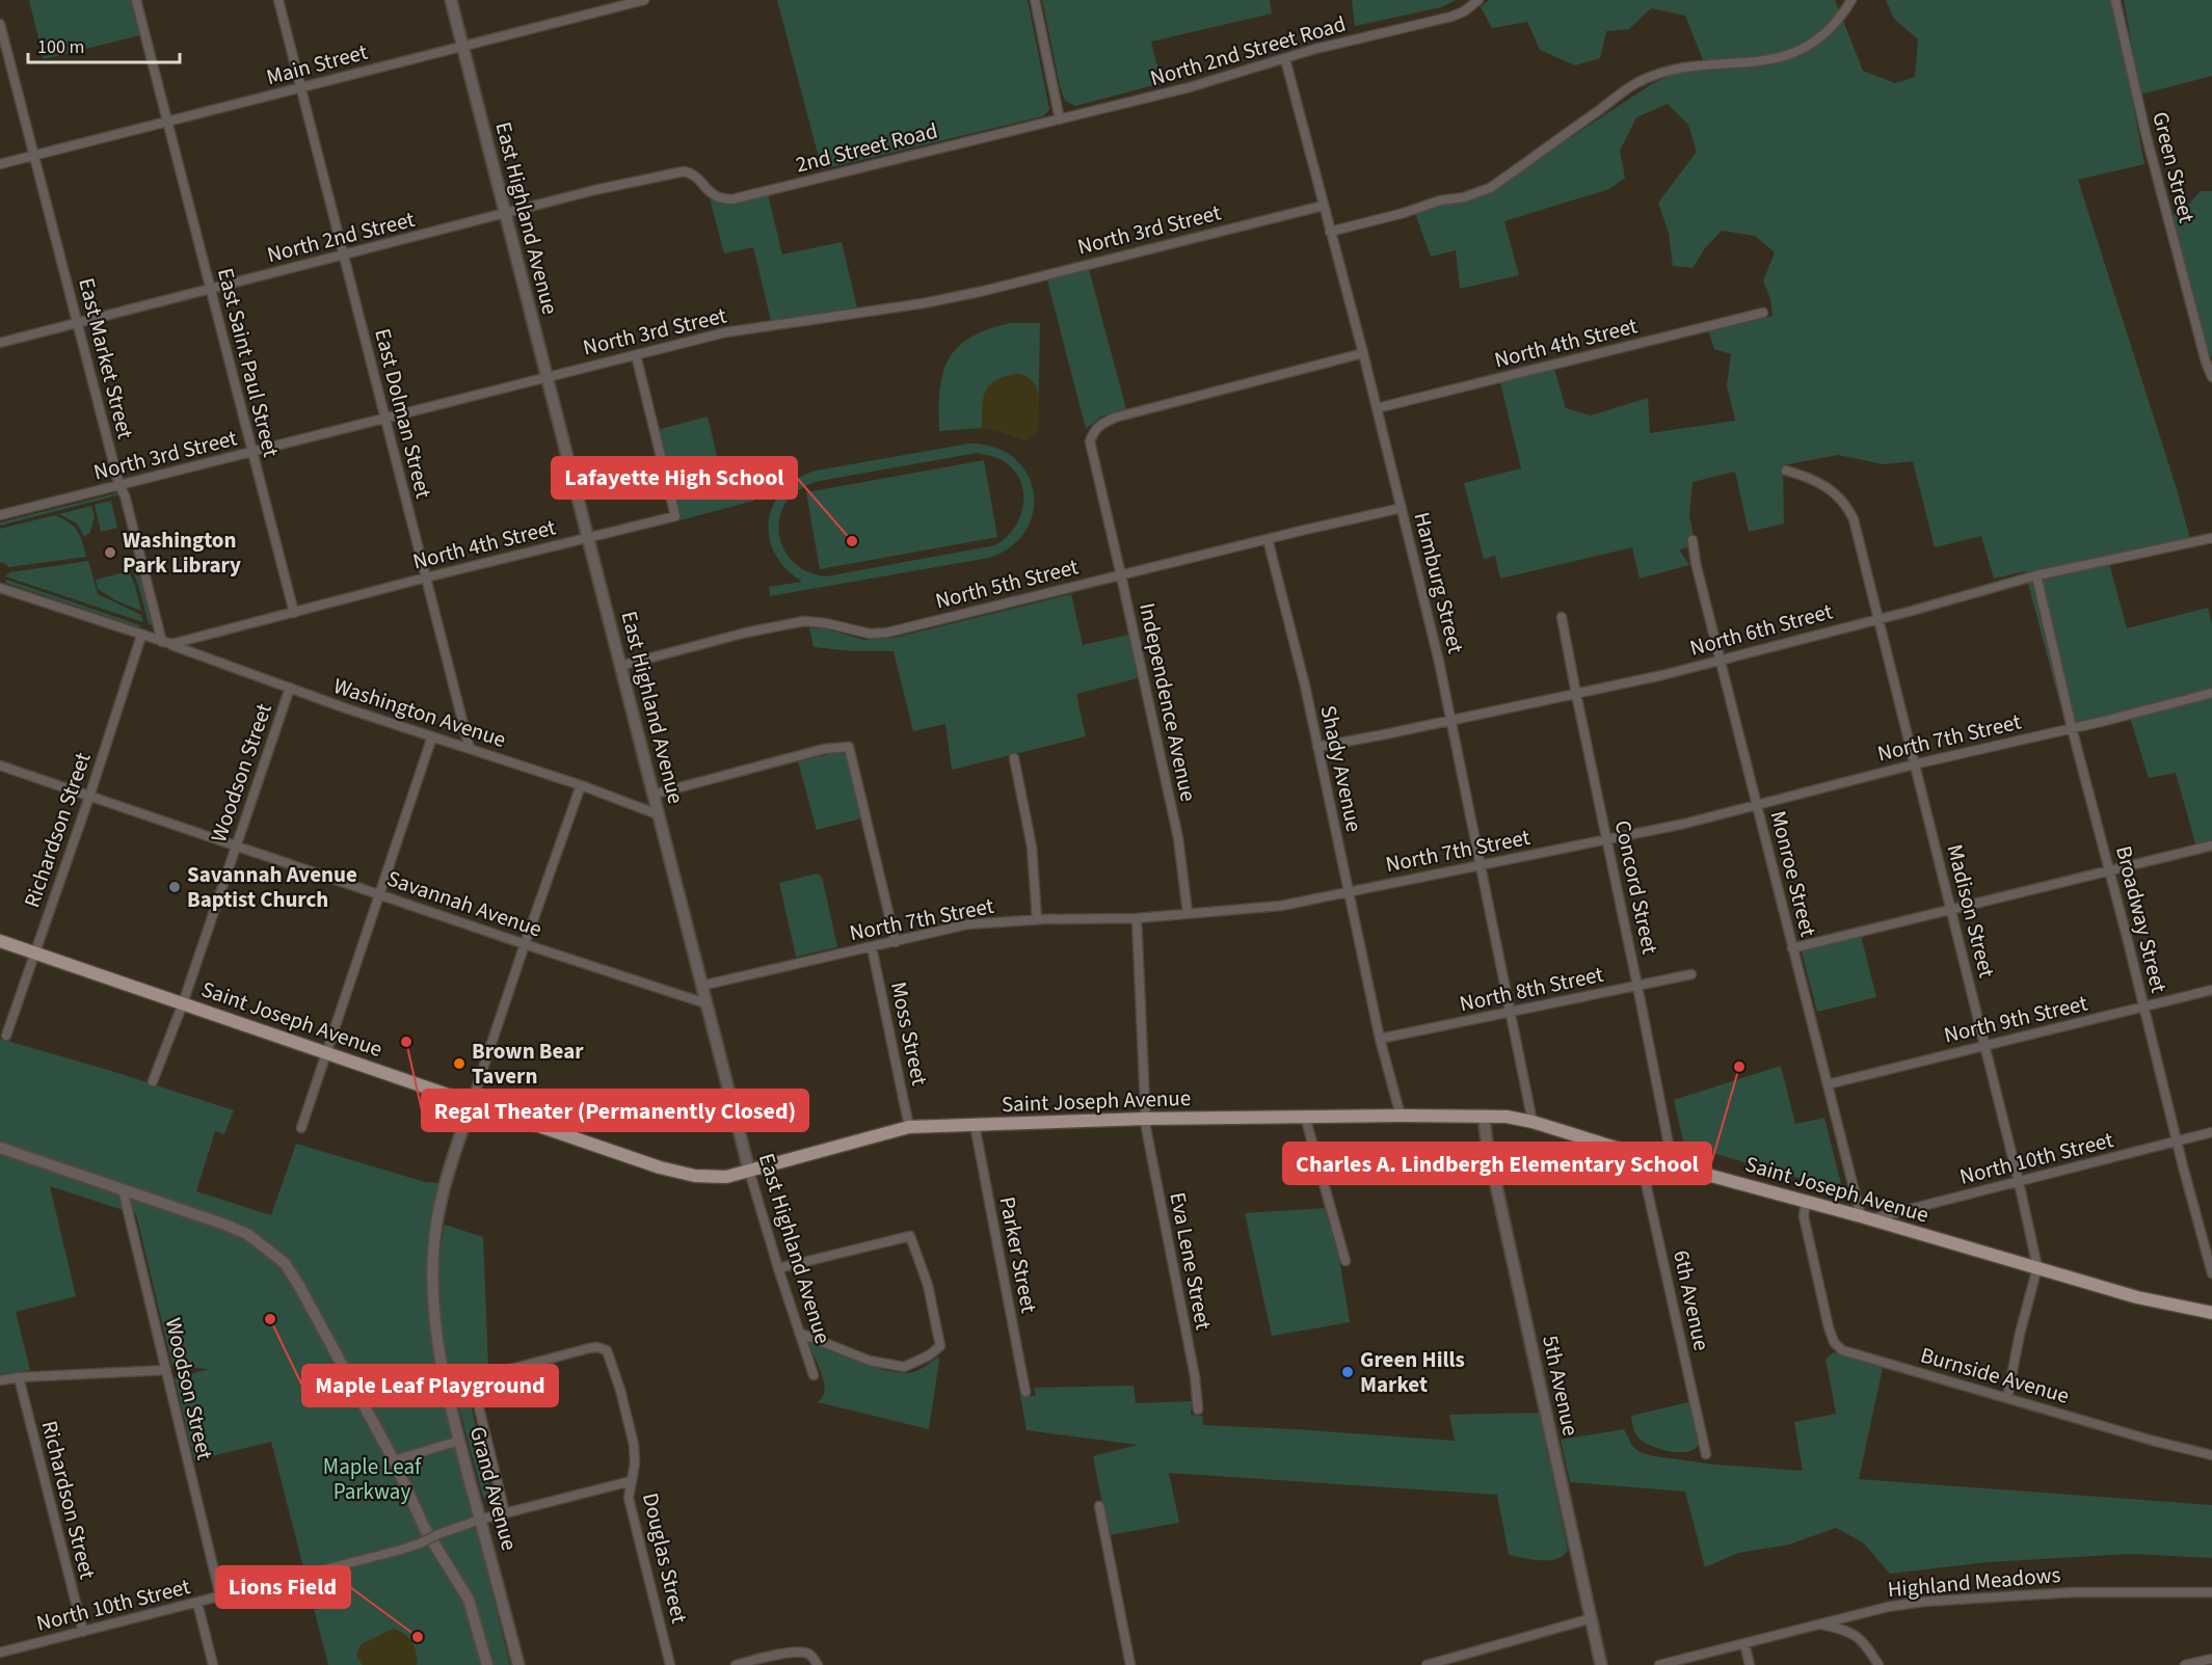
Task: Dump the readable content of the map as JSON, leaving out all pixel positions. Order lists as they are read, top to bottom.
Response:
{
  "streets": {
    "main road": ["Saint Joseph Avenue"],
    "street": [
      "North 2nd Street Road",
      "Main Street",
      "2nd Street Road",
      "Green Street",
      "East Highland Avenue",
      "North 3rd Street",
      "North 2nd Street",
      "North 4th Street",
      "East Market Street",
      "East Saint Paul Street",
      "East Dolman Street",
      "Hamburg Street",
      "North 5th Street",
      "North 6th Street",
      "Independence Avenue",
      "Washington Avenue",
      "North 7th Street",
      "Shady Avenue",
      "Woodson Street",
      "Richardson Street",
      "Monroe Street",
      "Concord Street",
      "Savannah Avenue",
      "Madison Street",
      "Broadway Street",
      "North 8th Street",
      "North 9th Street",
      "Moss Street",
      "North 10th Street",
      "Parker Street",
      "Eva Lene Street",
      "6th Avenue",
      "Burnside Avenue",
      "5th Avenue",
      "Grand Avenue",
      "Douglas Street",
      "Highland Meadows"
    ]
  },
  "crossings": [
    ["North 2nd Street Road", "2nd Street Road"],
    ["North 2nd Street Road", "Hamburg Street"],
    ["Main Street", "East Highland Avenue"],
    ["Main Street", "East Market Street"],
    ["Main Street", "East Saint Paul Street"],
    ["Main Street", "East Dolman Street"],
    ["2nd Street Road", "North 2nd Street"],
    ["East Highland Avenue", "North 3rd Street"],
    ["East Highland Avenue", "North 2nd Street"],
    ["East Highland Avenue", "North 4th Street"],
    ["East Highland Avenue", "North 5th Street"],
    ["East Highland Avenue", "Washington Avenue"],
    ["East Highland Avenue", "North 7th Street"],
    ["East Highland Avenue", "Savannah Avenue"],
    ["East Highland Avenue", "Saint Joseph Avenue"],
    ["North 3rd Street", "North 4th Street"],
    ["North 3rd Street", "East Market Street"],
    ["North 3rd Street", "East Saint Paul Street"],
    ["North 3rd Street", "East Dolman Street"],
    ["North 3rd Street", "Hamburg Street"],
    ["North 2nd Street", "East Market Street"],
    ["North 2nd Street", "East Saint Paul Street"],
    ["North 2nd Street", "East Dolman Street"],
    ["North 4th Street", "East Market Street"],
    ["North 4th Street", "East Saint Paul Street"],
    ["North 4th Street", "East Dolman Street"],
    ["North 4th Street", "Hamburg Street"],
    ["North 4th Street", "Washington Avenue"],
    ["East Market Street", "Washington Avenue"],
    ["East Dolman Street", "Washington Avenue"],
    ["Hamburg Street", "North 5th Street"],
    ["Hamburg Street", "North 6th Street"],
    ["Hamburg Street", "Independence Avenue"],
    ["Hamburg Street", "North 7th Street"],
    ["Hamburg Street", "North 8th Street"],
    ["Hamburg Street", "Saint Joseph Avenue"],
    ["North 5th Street", "Independence Avenue"],
    ["North 5th Street", "Shady Avenue"],
    ["North 6th Street", "Shady Avenue"],
    ["North 6th Street", "Monroe Street"],
    ["North 6th Street", "Concord Street"],
    ["North 6th Street", "Madison Street"],
    ["North 6th Street", "Broadway Street"],
    ["Independence Avenue", "North 7th Street"],
    ["Washington Avenue", "Woodson Street"],
    ["North 7th Street", "Shady Avenue"],
    ["North 7th Street", "Monroe Street"],
    ["North 7th Street", "Concord Street"],
    ["North 7th Street", "Madison Street"],
    ["North 7th Street", "Broadway Street"],
    ["North 7th Street", "Moss Street"],
    ["North 7th Street", "Eva Lene Street"],
    ["Shady Avenue", "North 8th Street"],
    ["Shady Avenue", "Saint Joseph Avenue"],
    ["Woodson Street", "Savannah Avenue"],
    ["Woodson Street", "Saint Joseph Avenue"],
    ["Woodson Street", "North 10th Street"],
    ["Richardson Street", "Savannah Avenue"],
    ["Richardson Street", "Saint Joseph Avenue"],
    ["Richardson Street", "North 10th Street"],
    ["Monroe Street", "Saint Joseph Avenue"],
    ["Monroe Street", "North 9th Street"],
    ["Monroe Street", "North 10th Street"],
    ["Concord Street", "North 8th Street"],
    ["Concord Street", "Saint Joseph Avenue"],
    ["Madison Street", "Saint Joseph Avenue"],
    ["Madison Street", "North 9th Street"],
    ["Madison Street", "North 10th Street"],
    ["Madison Street", "Burnside Avenue"],
    ["Broadway Street", "North 9th Street"],
    ["Broadway Street", "North 10th Street"],
    ["Saint Joseph Avenue", "Moss Street"],
    ["Saint Joseph Avenue", "North 10th Street"],
    ["Saint Joseph Avenue", "Parker Street"],
    ["Saint Joseph Avenue", "Eva Lene Street"],
    ["Saint Joseph Avenue", "6th Avenue"],
    ["Saint Joseph Avenue", "Burnside Avenue"],
    ["Saint Joseph Avenue", "5th Avenue"],
    ["Saint Joseph Avenue", "Grand Avenue"],
    ["North 10th Street", "Grand Avenue"],
    ["North 10th Street", "Douglas Street"]
  ],
  "parks": ["Maple Leaf Parkway"],
  "places": [
    "Lafayette High School",
    "Washington Park Library",
    "Savannah Avenue Baptist Church",
    "Regal Theater (Permanently Closed)",
    "Brown Bear Tavern",
    "Charles A. Lindbergh Elementary School",
    "Maple Leaf Playground",
    "Green Hills Market",
    "Lions Field"
  ],
  "scale_bar": "100 m"
}
